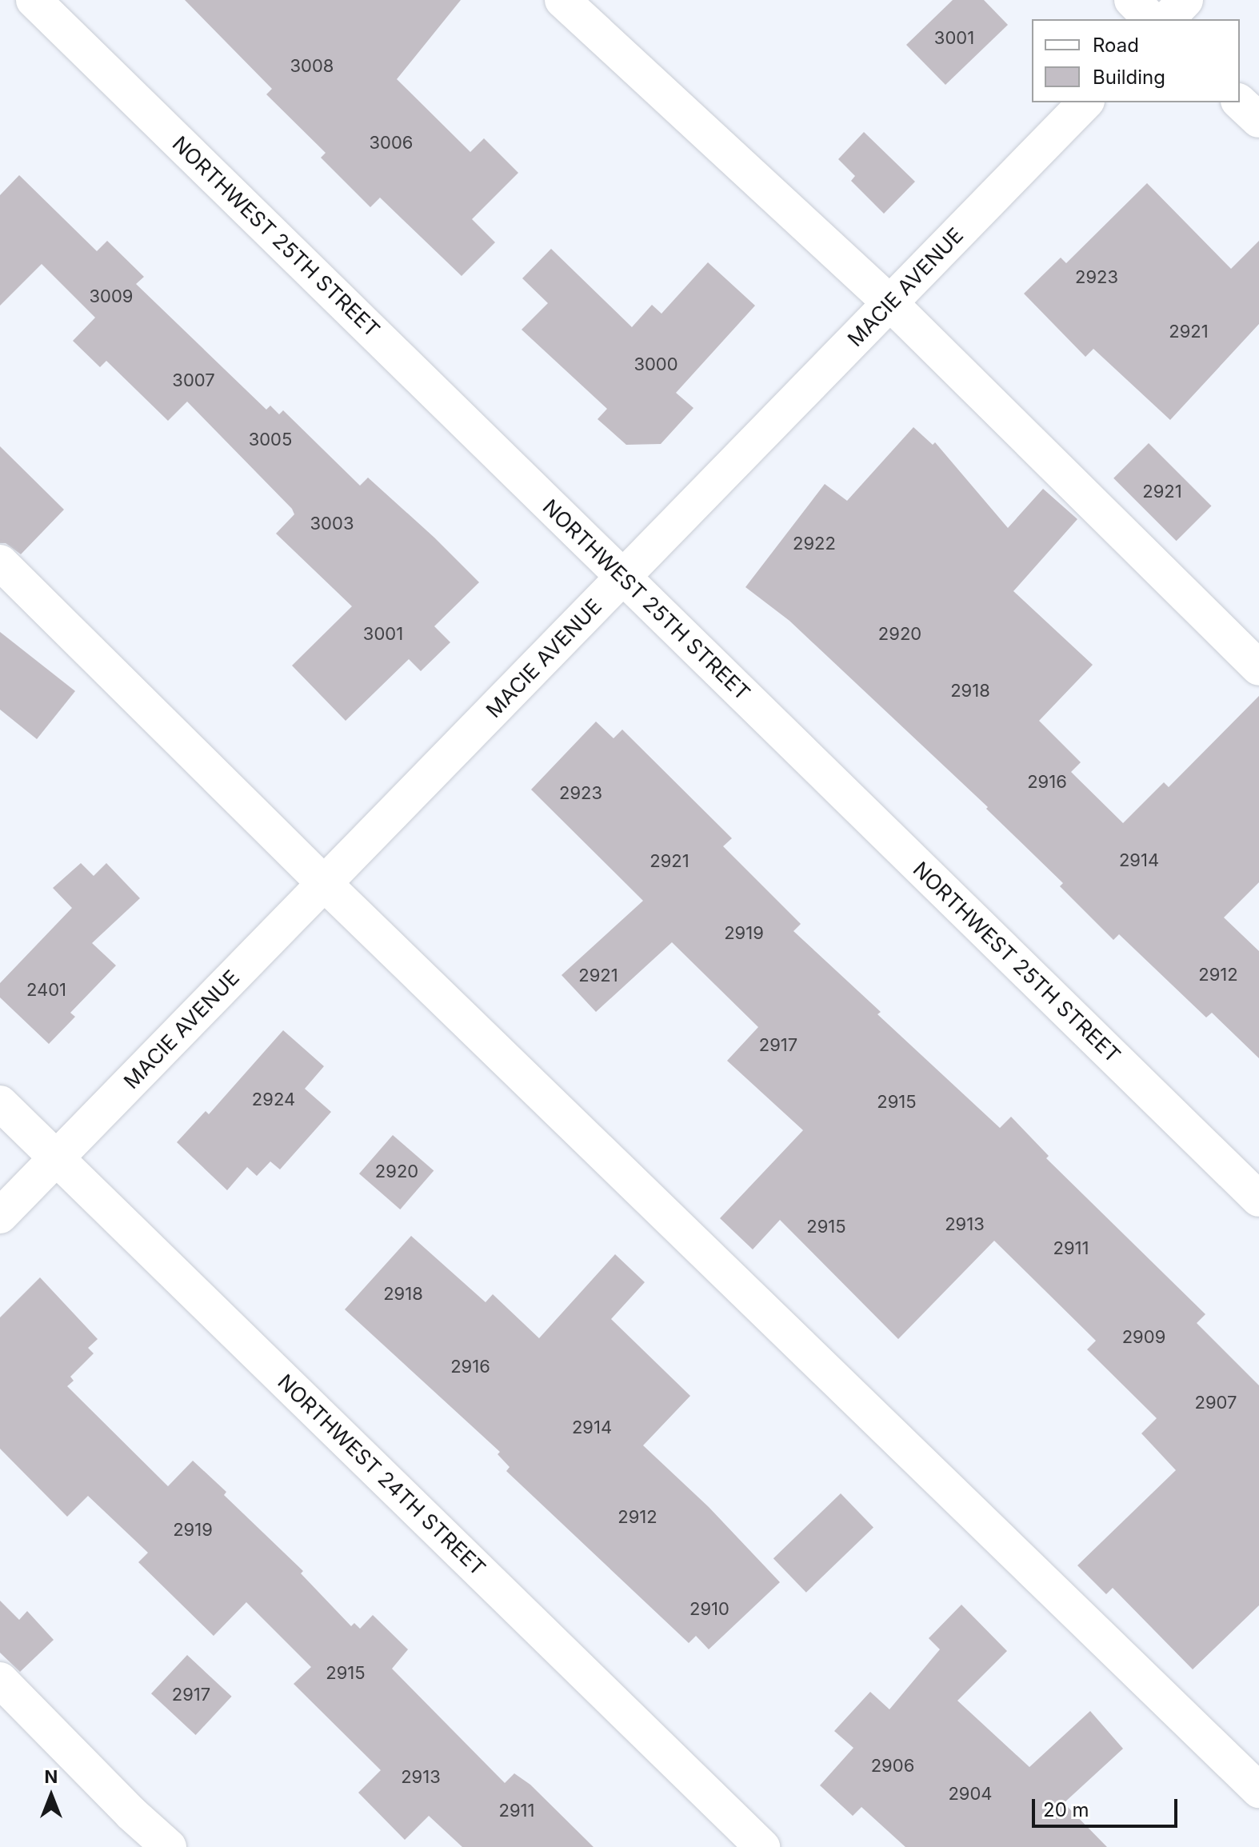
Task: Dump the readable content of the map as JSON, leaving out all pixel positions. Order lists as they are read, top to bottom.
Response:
{
  "streets": {
    "street": ["NORTHWEST 25TH STREET", "MACIE AVENUE", "NORTHWEST 24TH STREET"]
  },
  "crossings": [
    ["NORTHWEST 25TH STREET", "MACIE AVENUE"],
    ["MACIE AVENUE", "NORTHWEST 24TH STREET"]
  ],
  "house_numbers": [
    "3001",
    "3008",
    "3006",
    "2923",
    "3009",
    "2921",
    "3000",
    "3007",
    "3005",
    "2921",
    "3003",
    "2922",
    "3001",
    "2920",
    "2918",
    "2916",
    "2923",
    "2914",
    "2921",
    "2919",
    "2912",
    "2921",
    "2401",
    "2917",
    "2924",
    "2915",
    "2920",
    "2913",
    "2915",
    "2911",
    "2918",
    "2909",
    "2916",
    "2907",
    "2914",
    "2912",
    "2919",
    "2910",
    "2915",
    "2917",
    "2906",
    "2913",
    "2904",
    "2911"
  ],
  "legend": ["Road", "Building"],
  "scale_bar": "20 m",
  "north": "top"
}
